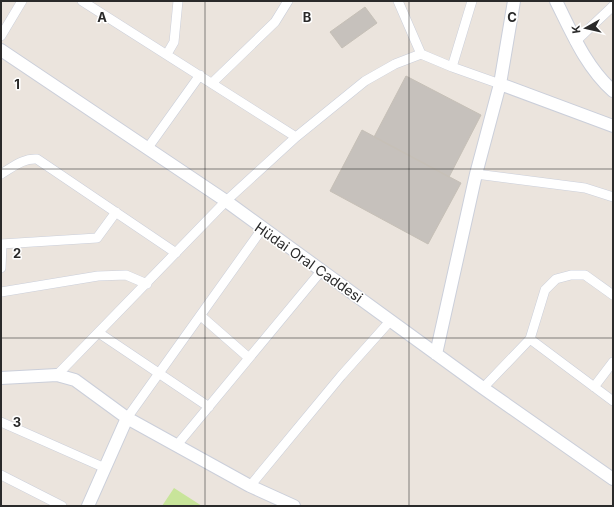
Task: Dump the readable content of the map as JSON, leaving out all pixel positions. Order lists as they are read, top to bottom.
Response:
{
  "streets": {
    "street": ["Hüdai Oral Caddesi"]
  },
  "north": "left",
  "grid": {
    "columns": ["A", "B", "C"],
    "rows": ["1", "2", "3"]
  }
}
